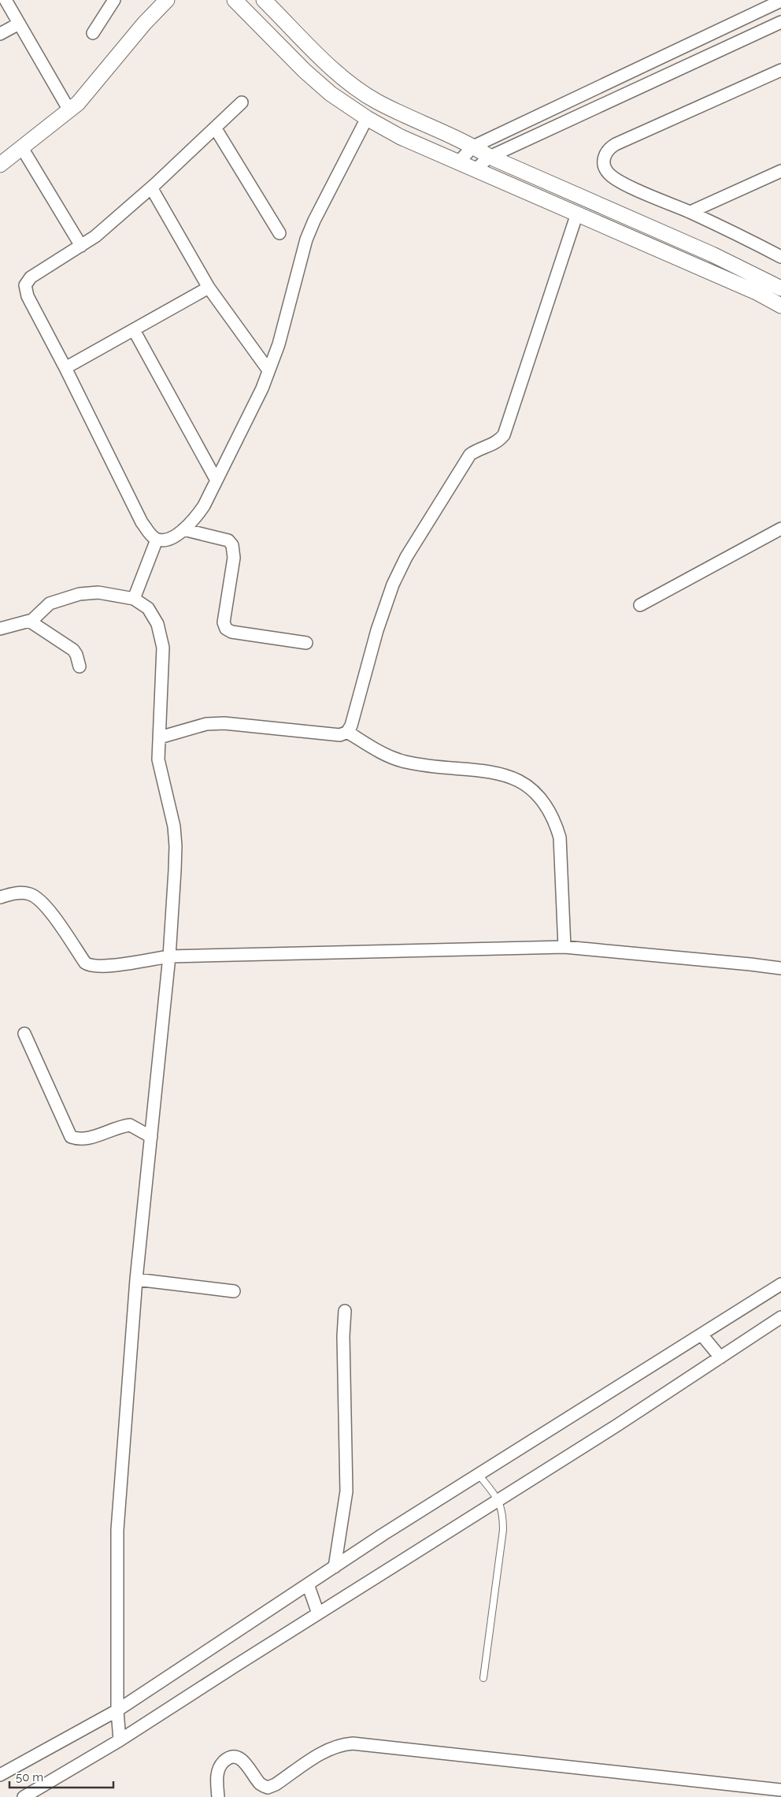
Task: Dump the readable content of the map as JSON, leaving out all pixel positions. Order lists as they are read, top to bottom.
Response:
{
  "scale_bar": "50 m"
}
